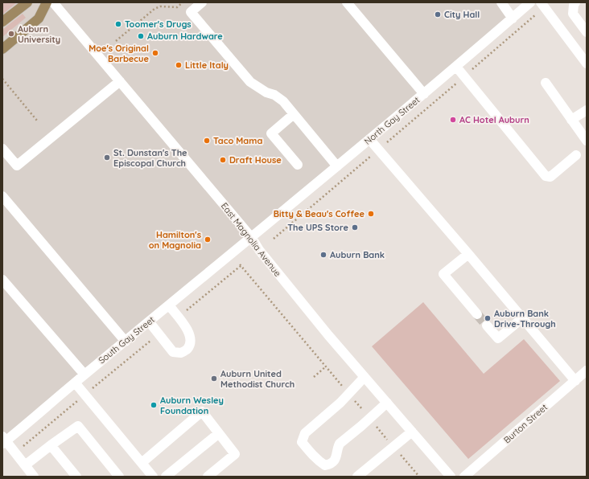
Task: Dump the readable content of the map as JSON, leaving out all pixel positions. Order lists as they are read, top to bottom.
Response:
{
  "streets": {
    "street": [
      "North Gay Street",
      "East Magnolia Avenue",
      "South Gay Street",
      "Burton Street"
    ]
  },
  "crossings": [
    ["North Gay Street", "East Magnolia Avenue"],
    ["North Gay Street", "South Gay Street"],
    ["East Magnolia Avenue", "South Gay Street"]
  ],
  "places": [
    "City Hall",
    "Toomer's Drugs",
    "Auburn University",
    "Auburn Hardware",
    "Moe's Original Barbecue",
    "Little Italy",
    "AC Hotel Auburn",
    "Taco Mama",
    "St. Dunstan's The Episcopal Church",
    "Draft House",
    "Bitty & Beau's Coffee",
    "The UPS Store",
    "Hamilton's on Magnolia",
    "Auburn Bank",
    "Auburn Bank Drive-Through",
    "Auburn United Methodist Church",
    "Auburn Wesley Foundation"
  ]
}
